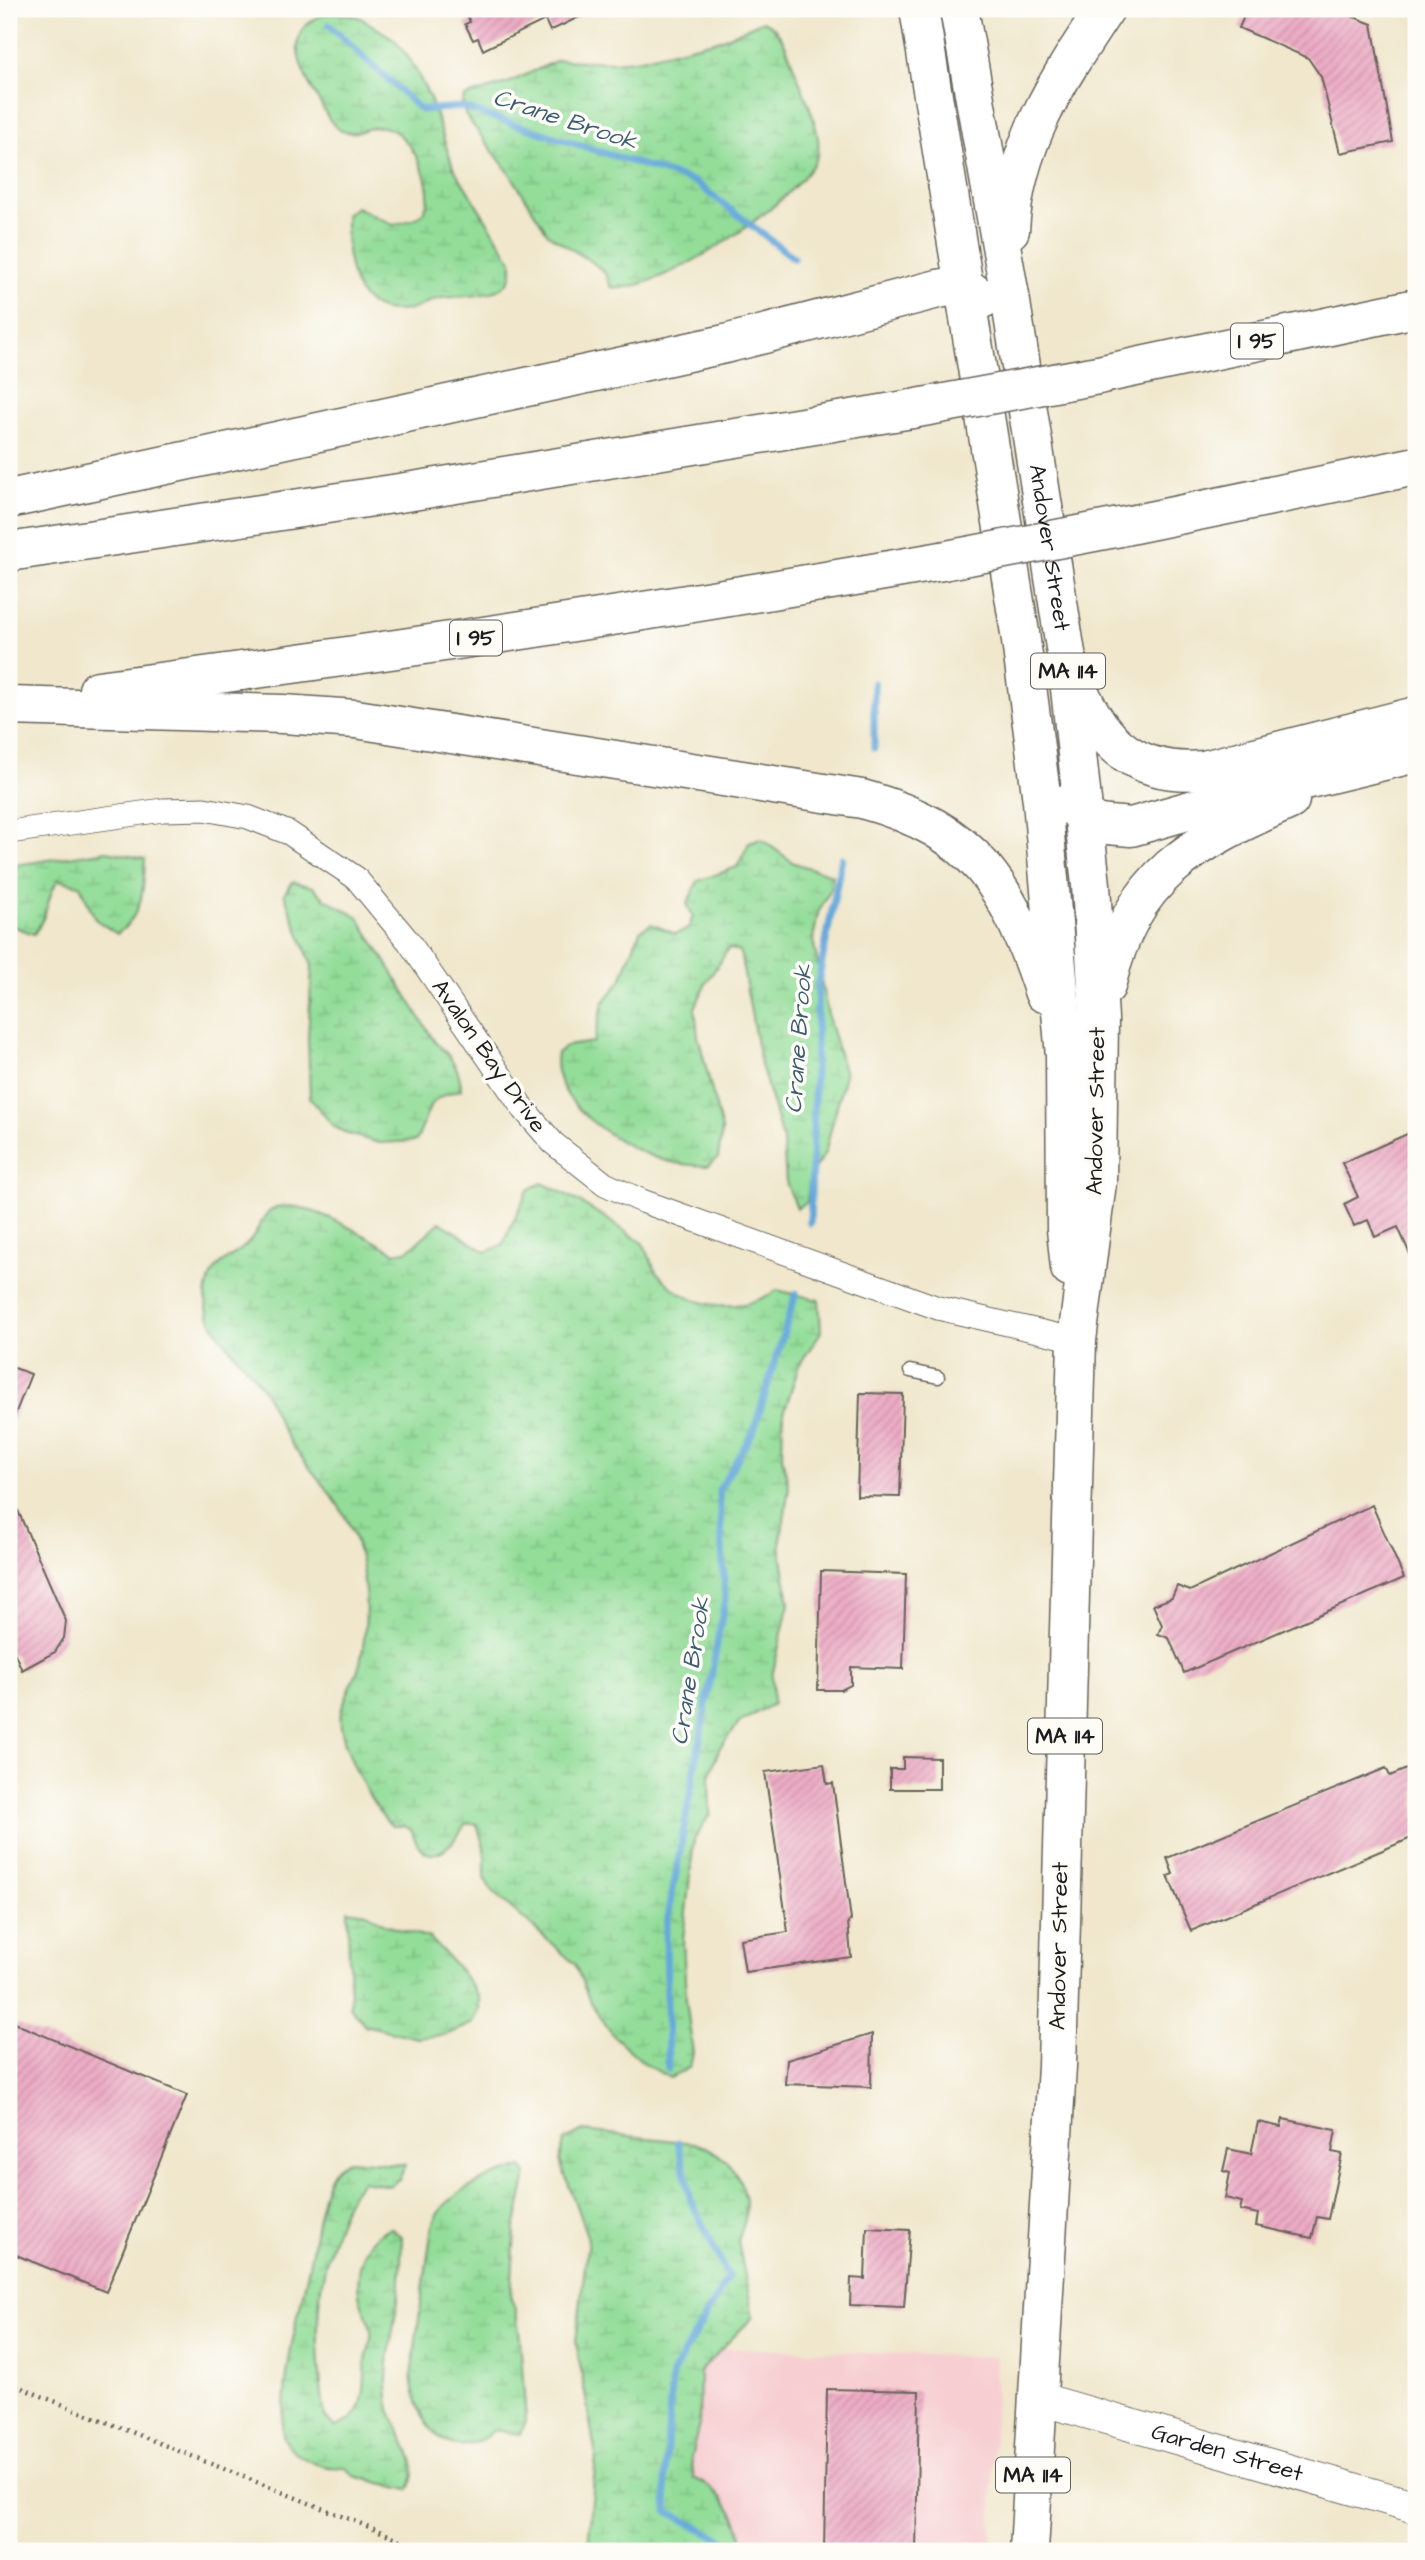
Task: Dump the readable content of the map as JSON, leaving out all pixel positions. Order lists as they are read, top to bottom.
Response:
{
  "streets": {
    "highway": ["I 95", "Andover Street", "MA 114"],
    "main road": ["Garden Street"],
    "street": ["Avalon Bay Drive"]
  },
  "crossings": [
    ["Andover Street", "Avalon Bay Drive"],
    ["Andover Street", "Garden Street"]
  ],
  "water": ["Crane Brook"]
}
